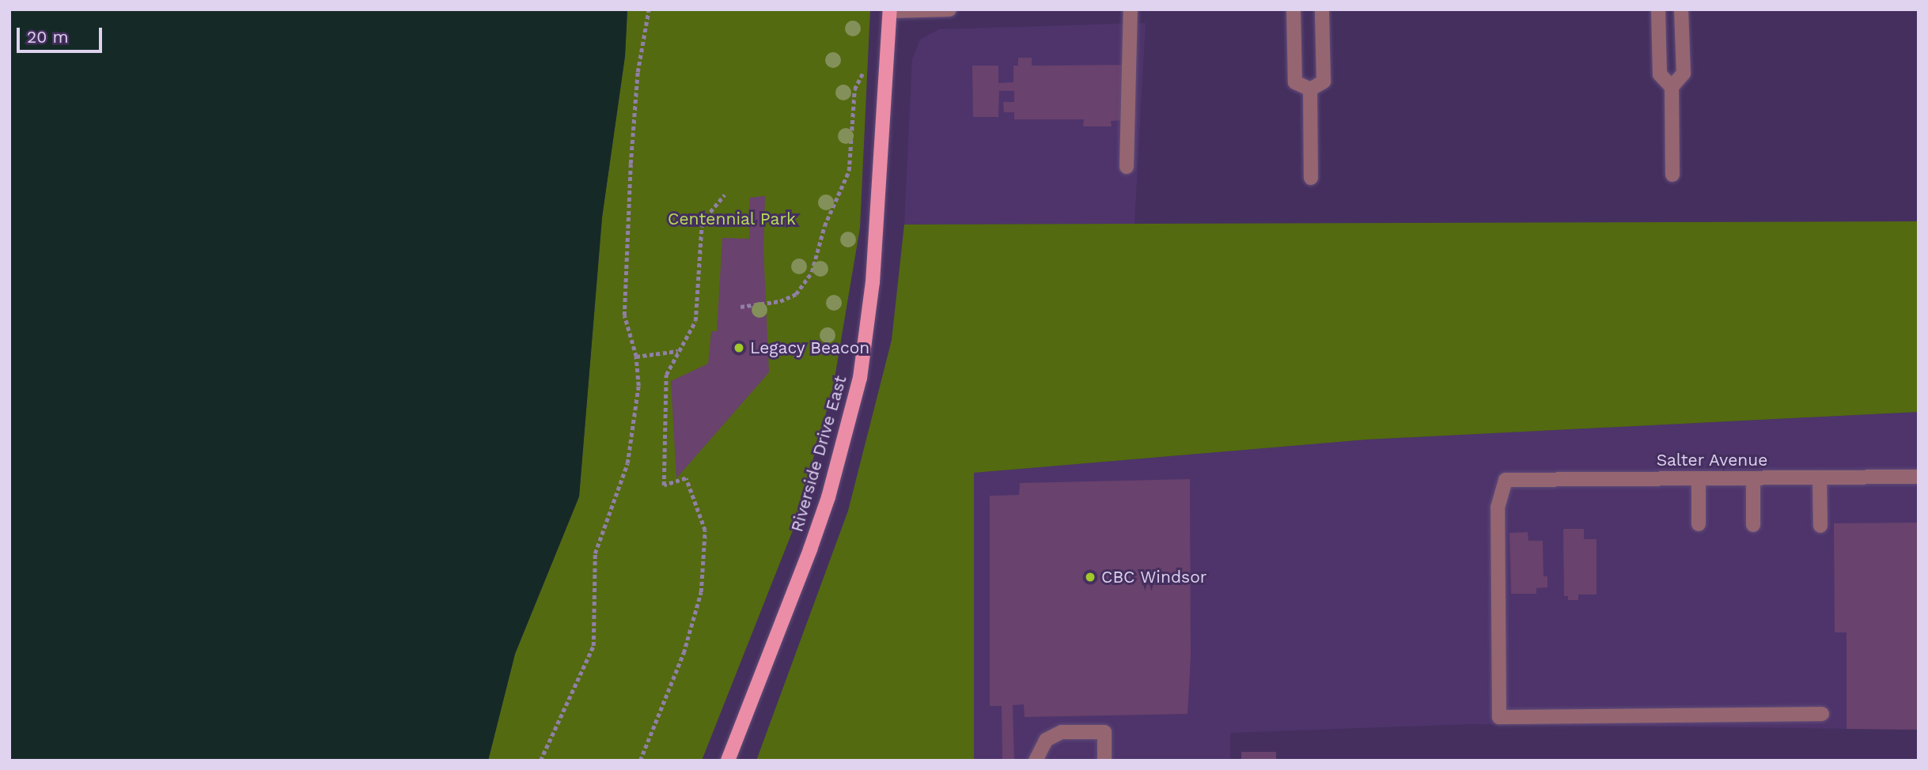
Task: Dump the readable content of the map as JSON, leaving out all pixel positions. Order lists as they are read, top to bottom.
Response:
{
  "streets": {
    "main road": ["Riverside Drive East"],
    "street": ["Salter Avenue"]
  },
  "parks": ["Centennial Park"],
  "places": ["Legacy Beacon", "CBC Windsor"],
  "scale_bar": "20 m"
}
